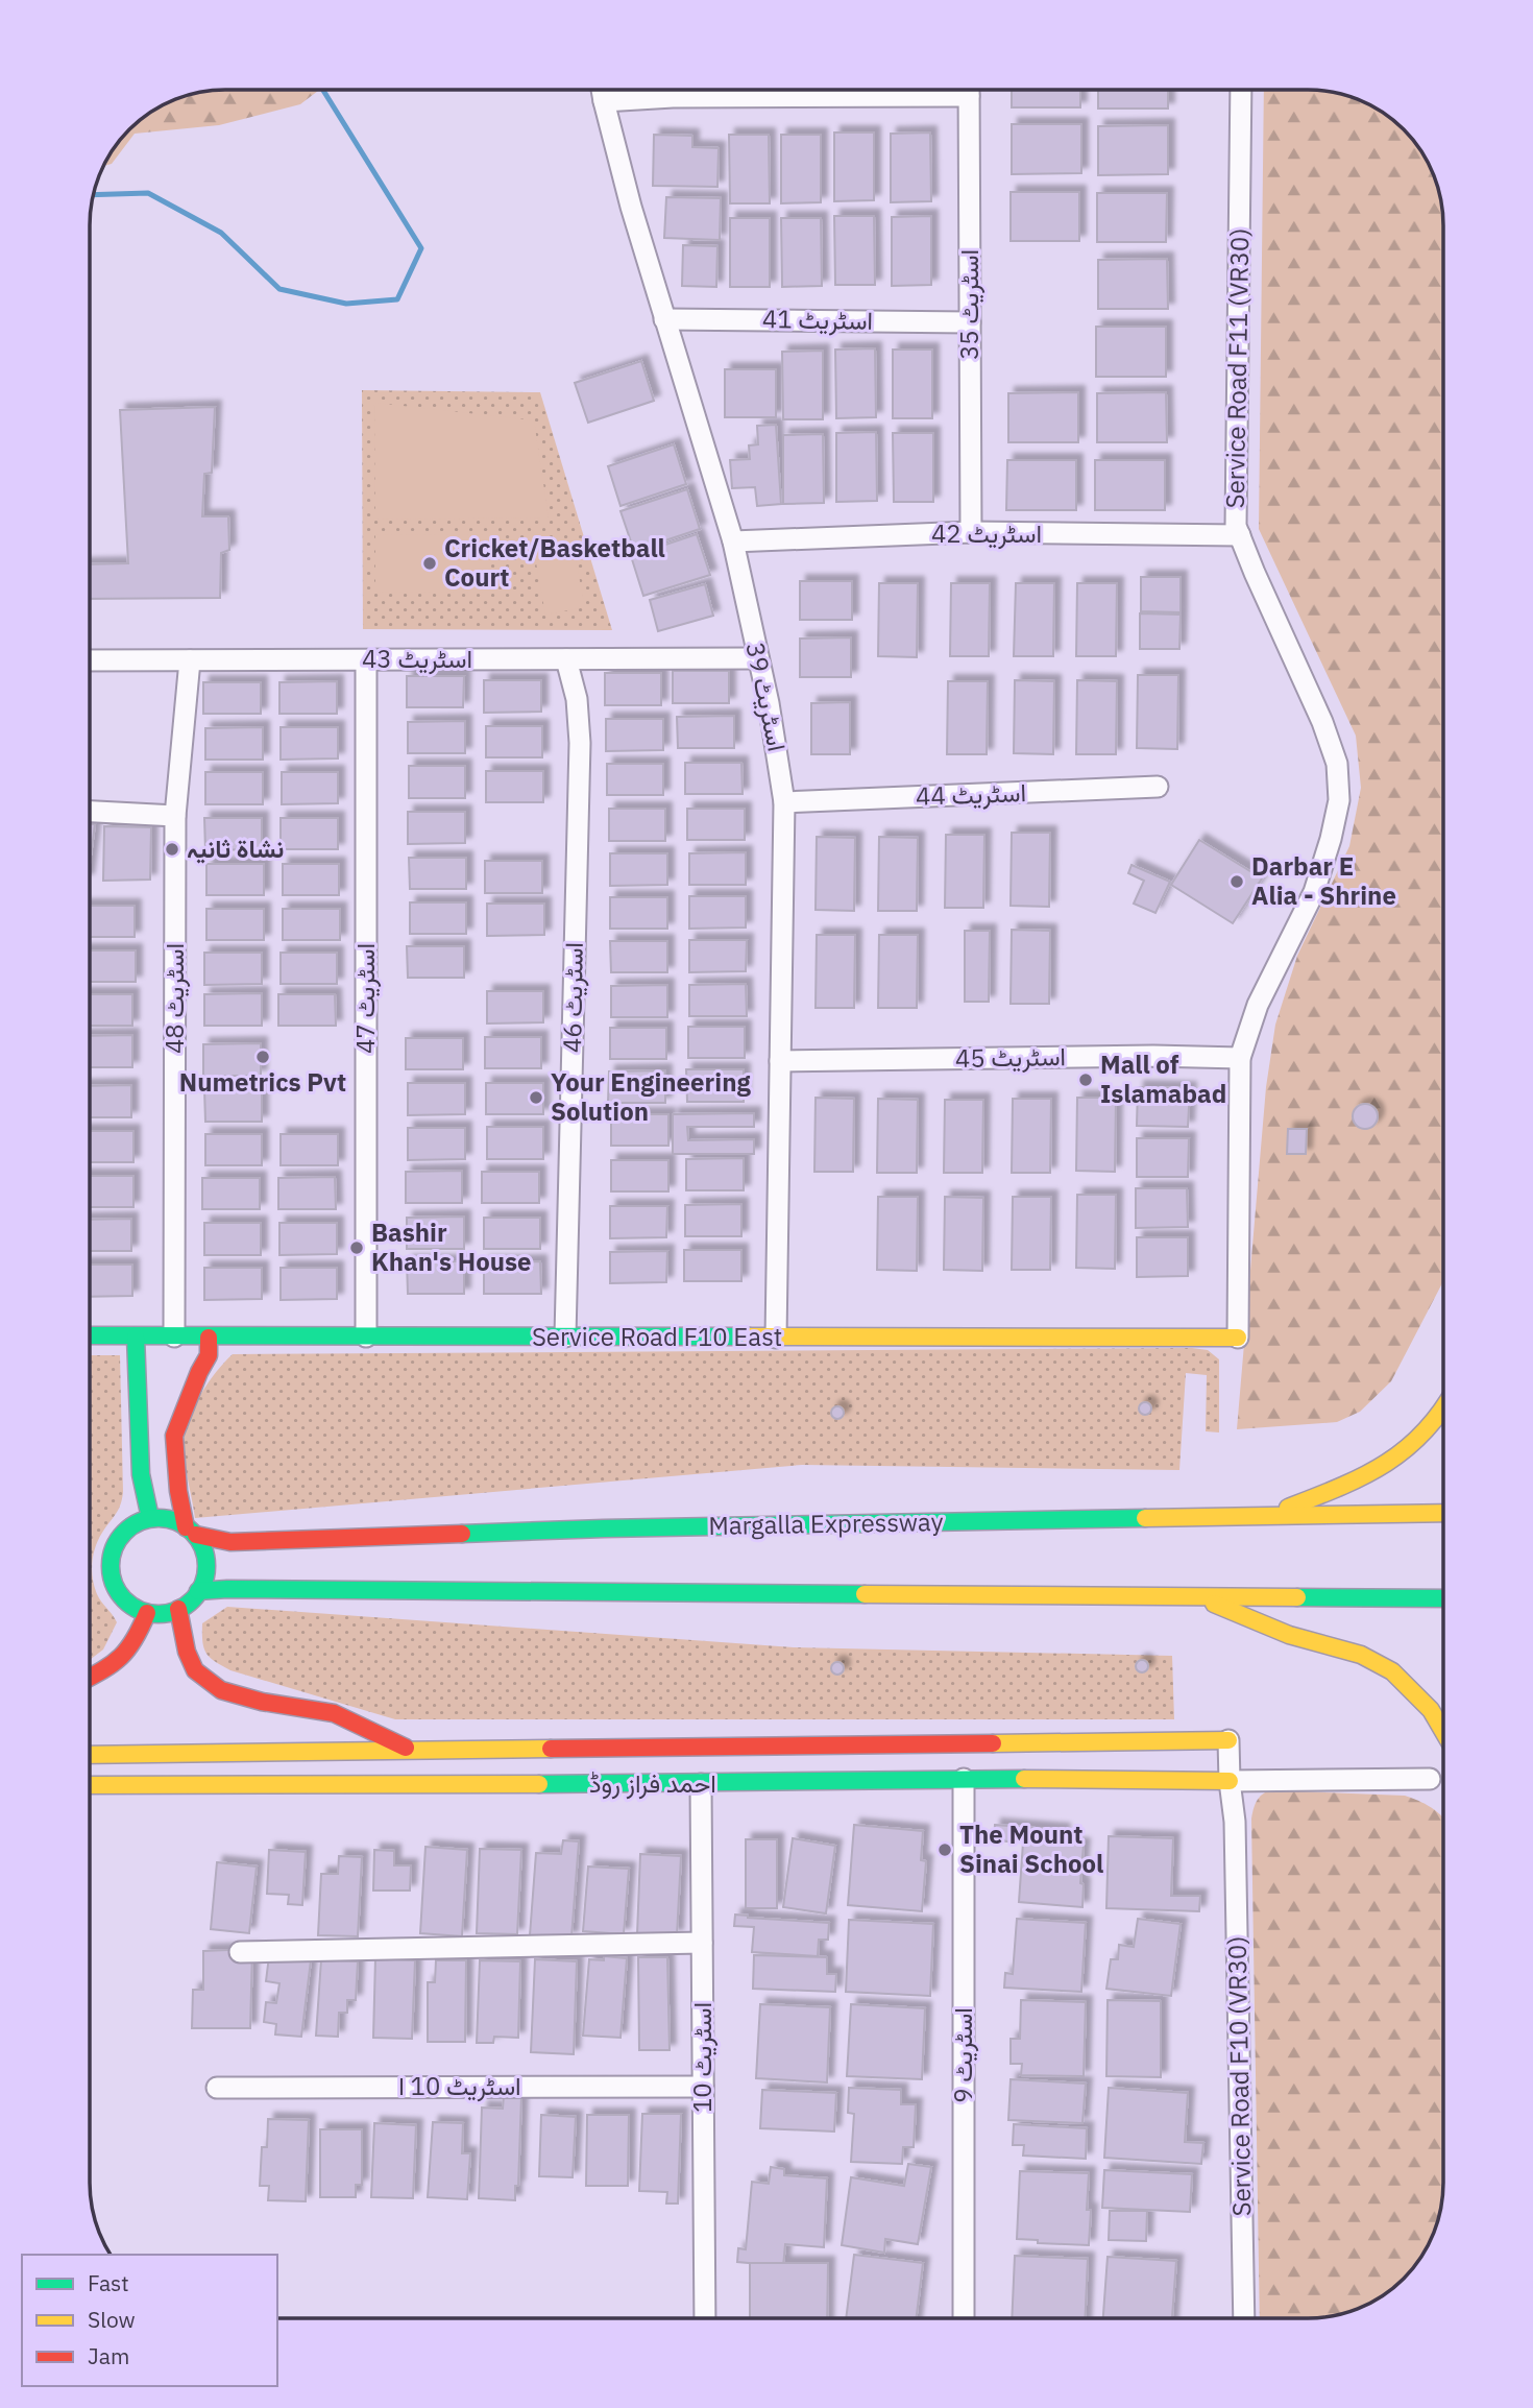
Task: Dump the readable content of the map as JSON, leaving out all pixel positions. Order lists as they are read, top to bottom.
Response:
{
  "streets": {
    "main road": ["Service Road F10 East", "Margalla Expressway", "احمد فراز روڈ"],
    "street": [
      "اسٹریٹ 35",
      "اسٹریٹ 41",
      "Service Road F11 (VR30)",
      "اسٹریٹ 42",
      "اسٹریٹ 43",
      "اسٹریٹ 39",
      "اسٹریٹ 44",
      "اسٹریٹ 46",
      "اسٹریٹ 48",
      "اسٹریٹ 47",
      "اسٹریٹ 45",
      "اسٹریٹ 9",
      "اسٹریٹ 10",
      "Service Road F10 (VR30)",
      "اسٹریٹ 10 ا"
    ]
  },
  "crossings": [
    ["اسٹریٹ 35", "اسٹریٹ 41"],
    ["اسٹریٹ 35", "اسٹریٹ 42"],
    ["اسٹریٹ 41", "اسٹریٹ 39"],
    ["Service Road F11 (VR30)", "اسٹریٹ 42"],
    ["Service Road F11 (VR30)", "اسٹریٹ 45"],
    ["Service Road F11 (VR30)", "Service Road F10 East"],
    ["اسٹریٹ 42", "اسٹریٹ 39"],
    ["اسٹریٹ 43", "اسٹریٹ 39"],
    ["اسٹریٹ 43", "اسٹریٹ 46"],
    ["اسٹریٹ 43", "اسٹریٹ 48"],
    ["اسٹریٹ 43", "اسٹریٹ 47"],
    ["اسٹریٹ 39", "اسٹریٹ 44"],
    ["اسٹریٹ 39", "اسٹریٹ 45"],
    ["اسٹریٹ 39", "Service Road F10 East"],
    ["اسٹریٹ 46", "Service Road F10 East"],
    ["اسٹریٹ 48", "Service Road F10 East"],
    ["اسٹریٹ 47", "Service Road F10 East"],
    ["احمد فراز روڈ", "اسٹریٹ 9"],
    ["احمد فراز روڈ", "اسٹریٹ 10"],
    ["احمد فراز روڈ", "Service Road F10 (VR30)"],
    ["اسٹریٹ 10", "اسٹریٹ 10 ا"]
  ],
  "places": [
    "Cricket/Basketball Court",
    "نشاۃ ثانیہ",
    "Darbar E Alia - Shrine",
    "Numetrics Pvt",
    "Mall of Islamabad",
    "Your Engineering Solution",
    "Bashir Khan's House",
    "The Mount Sinai School"
  ],
  "legend": ["Fast", "Slow", "Jam"]
}
